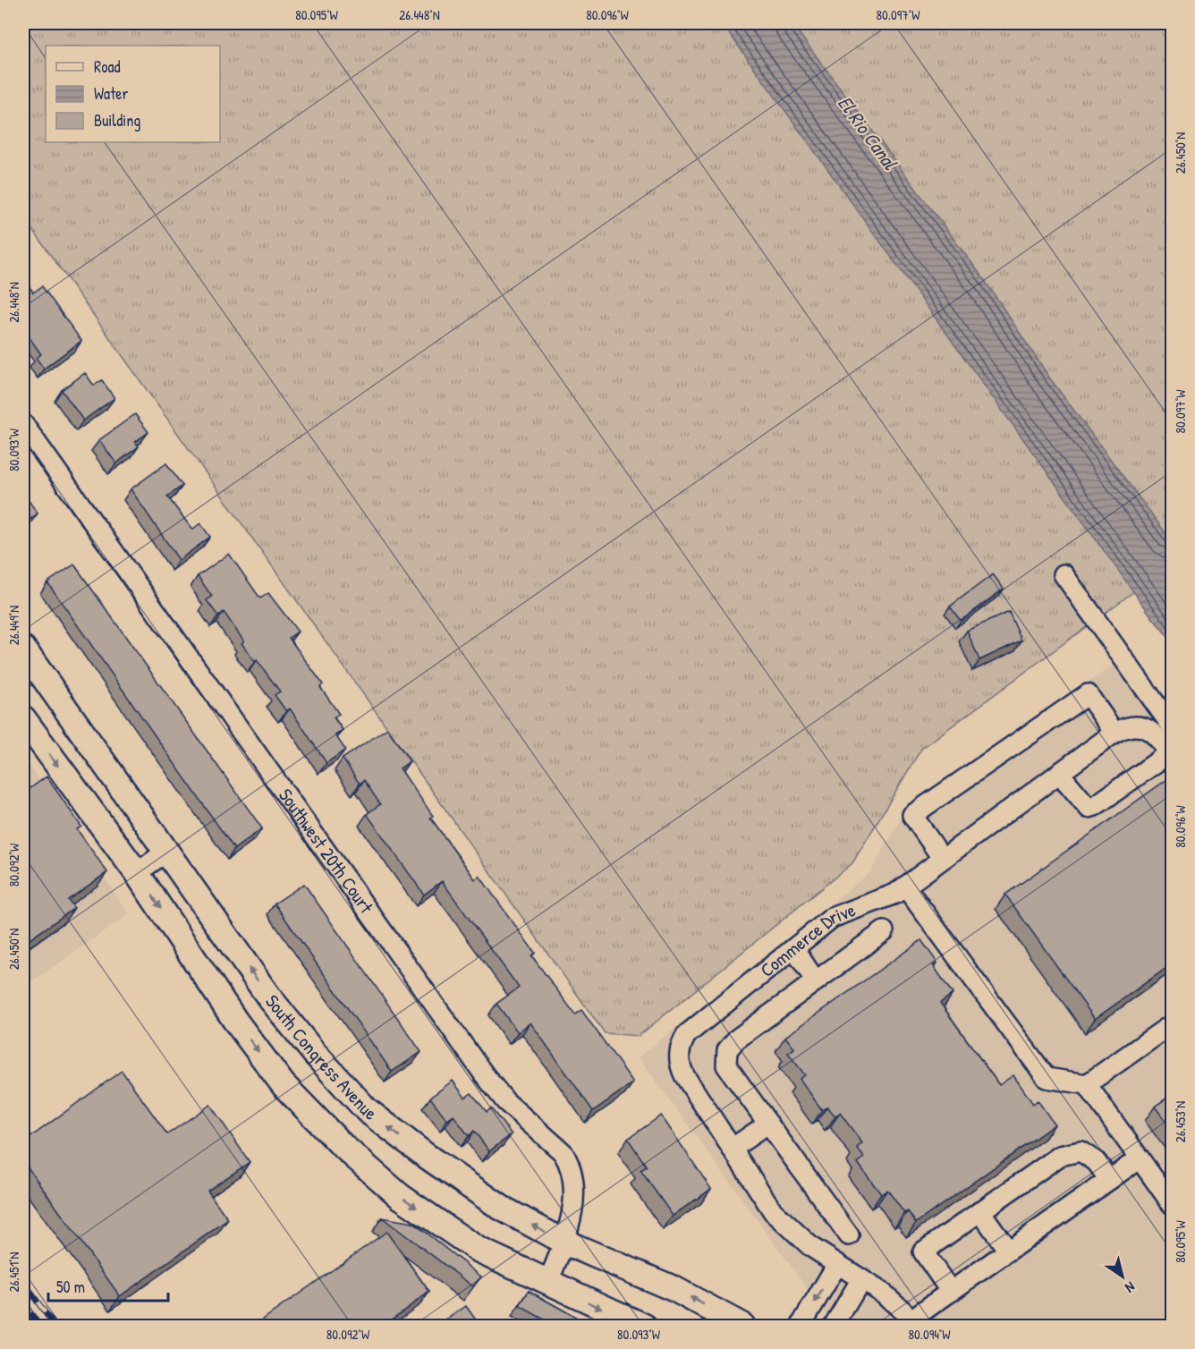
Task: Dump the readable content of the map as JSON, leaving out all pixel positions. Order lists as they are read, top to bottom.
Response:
{
  "streets": {
    "main road": ["South Congress Avenue"],
    "street": ["Southwest 20th Court", "Commerce Drive"]
  },
  "crossings": [
    ["Southwest 20th Court", "South Congress Avenue"]
  ],
  "water": ["El Rio Canal"],
  "legend": ["Road", "Water", "Building"],
  "scale_bar": "50 m",
  "north": "bottom right",
  "coordinates": [
    "80.095°W",
    "26.448°N",
    "80.096°W",
    "80.097°W",
    "26.450°N",
    "80.093°W",
    "26.449°N",
    "80.092°W",
    "26.453°N",
    "26.451°N",
    "80.094°W"
  ]
}
